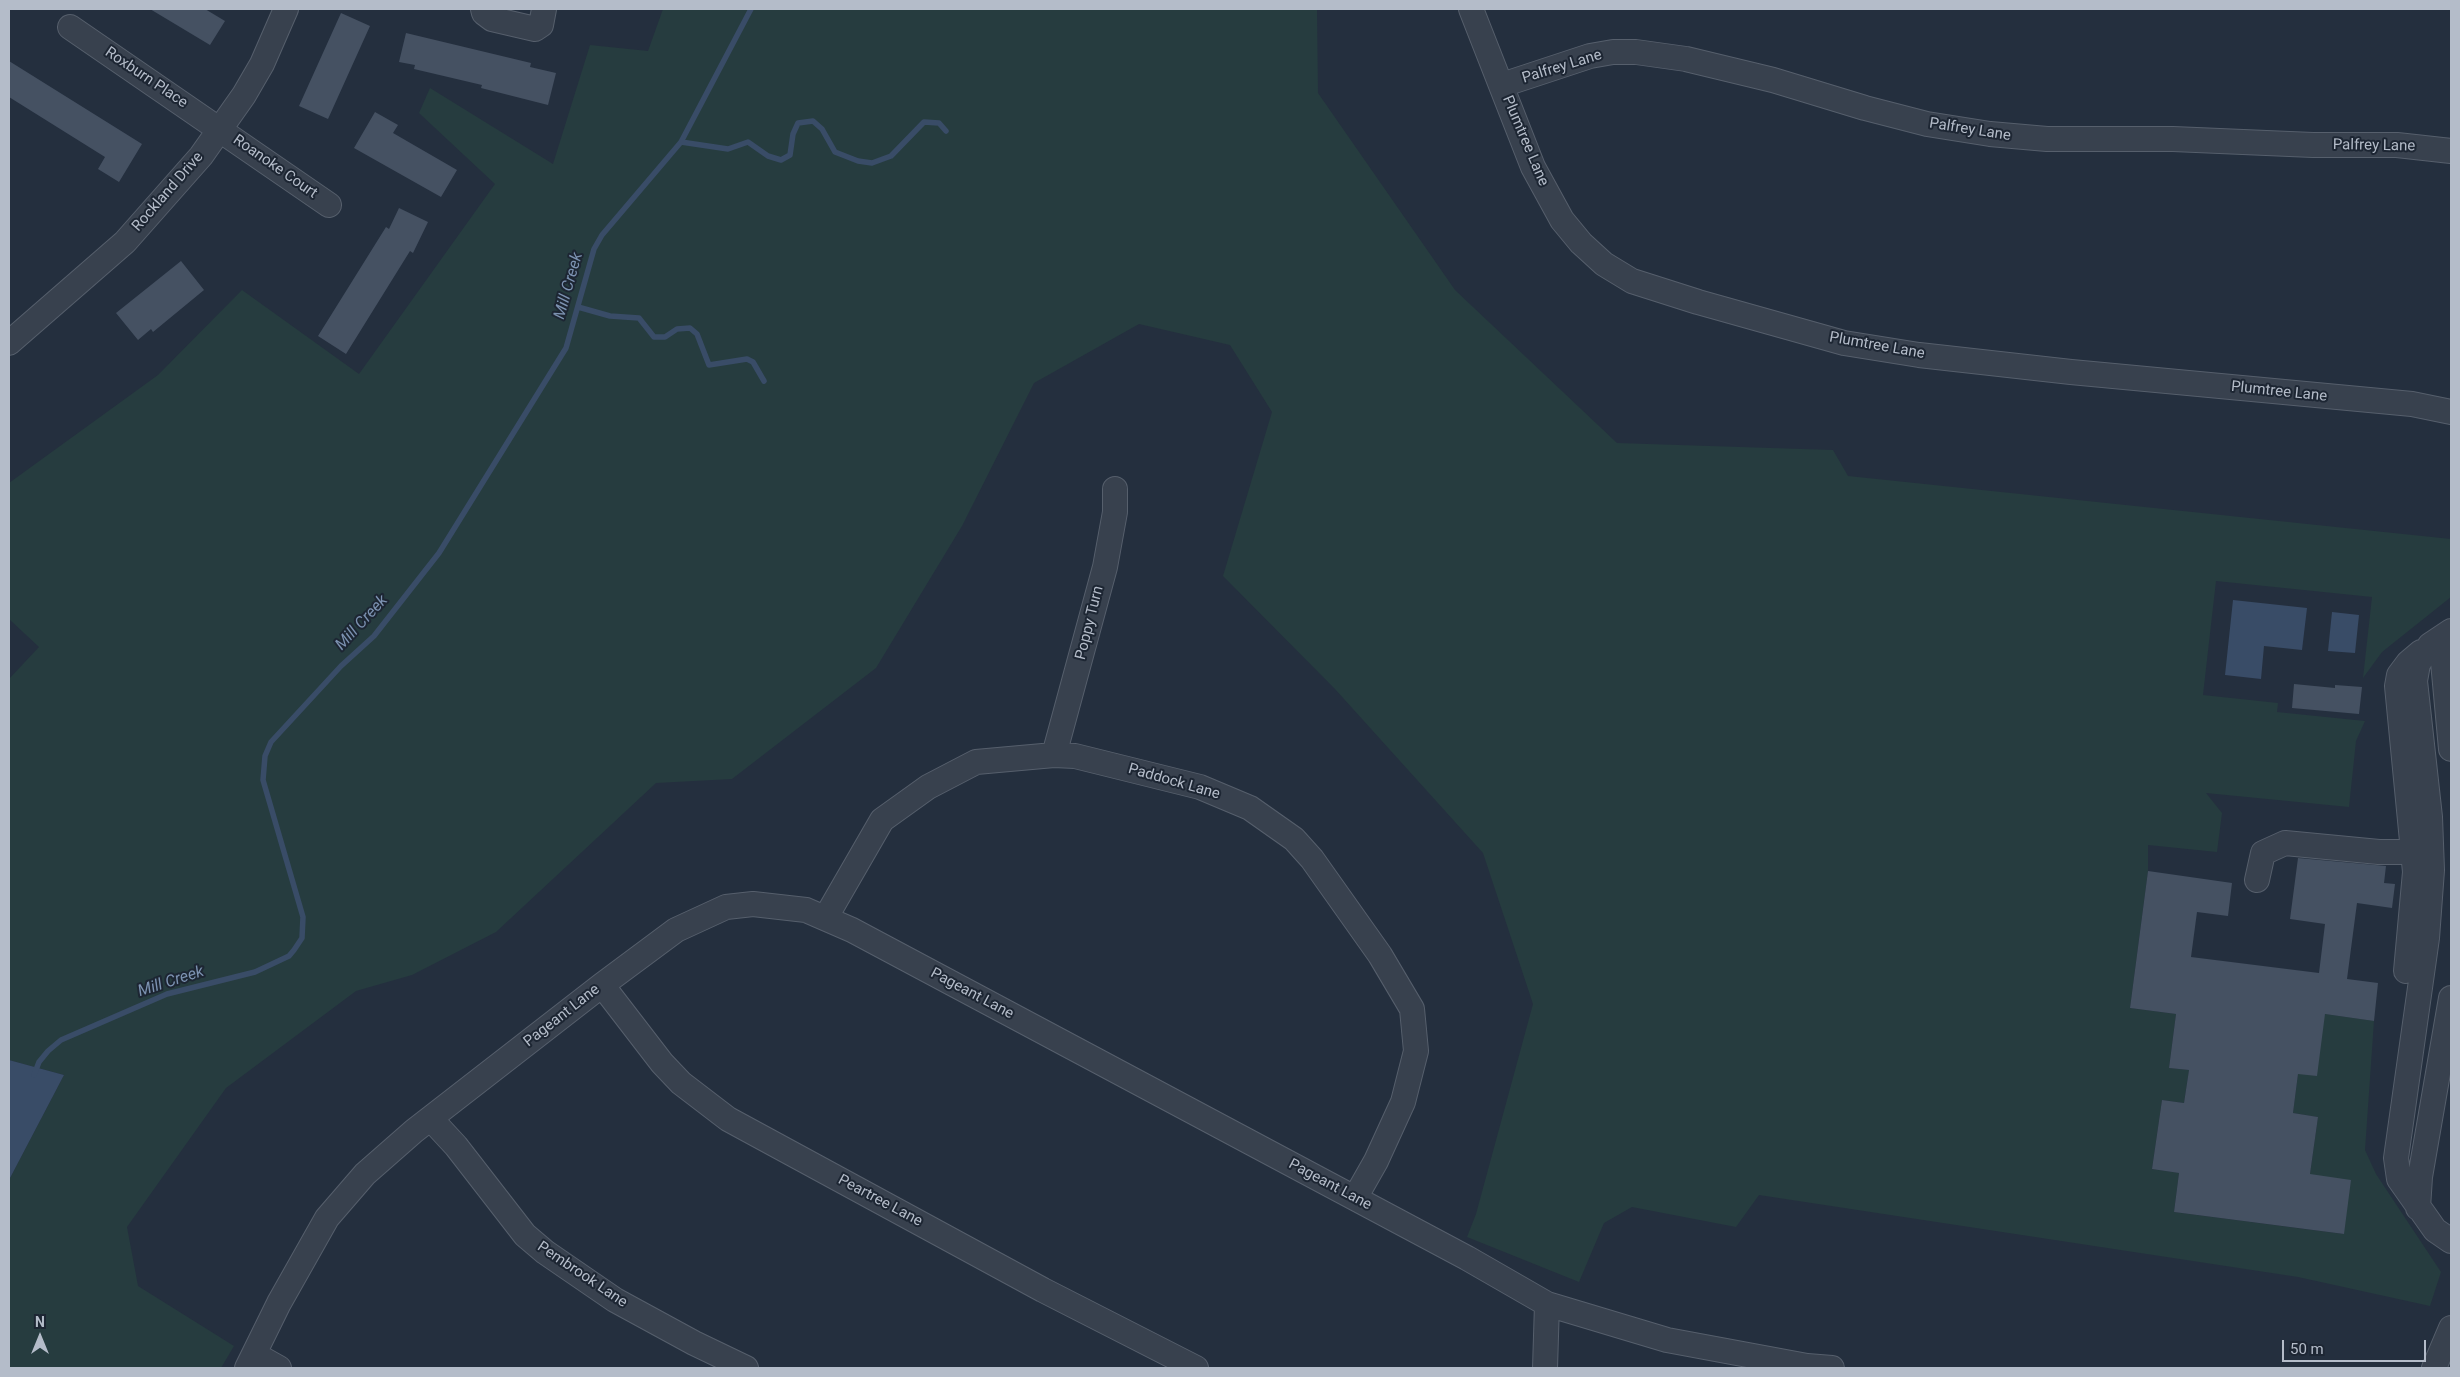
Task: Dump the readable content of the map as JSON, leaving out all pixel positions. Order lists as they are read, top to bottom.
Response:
{
  "streets": {
    "street": [
      "Palfrey Lane",
      "Roxburn Place",
      "Plumtree Lane",
      "Roanoke Court",
      "Rockland Drive",
      "Poppy Turn",
      "Paddock Lane",
      "Pageant Lane",
      "Peartree Lane",
      "Pembrook Lane"
    ]
  },
  "crossings": [
    ["Palfrey Lane", "Plumtree Lane"],
    ["Roxburn Place", "Roanoke Court"],
    ["Roxburn Place", "Rockland Drive"],
    ["Roanoke Court", "Rockland Drive"],
    ["Poppy Turn", "Paddock Lane"],
    ["Paddock Lane", "Pageant Lane"],
    ["Pageant Lane", "Peartree Lane"],
    ["Pageant Lane", "Pembrook Lane"]
  ],
  "water": ["Mill Creek"],
  "scale_bar": "50 m",
  "north": "top"
}
